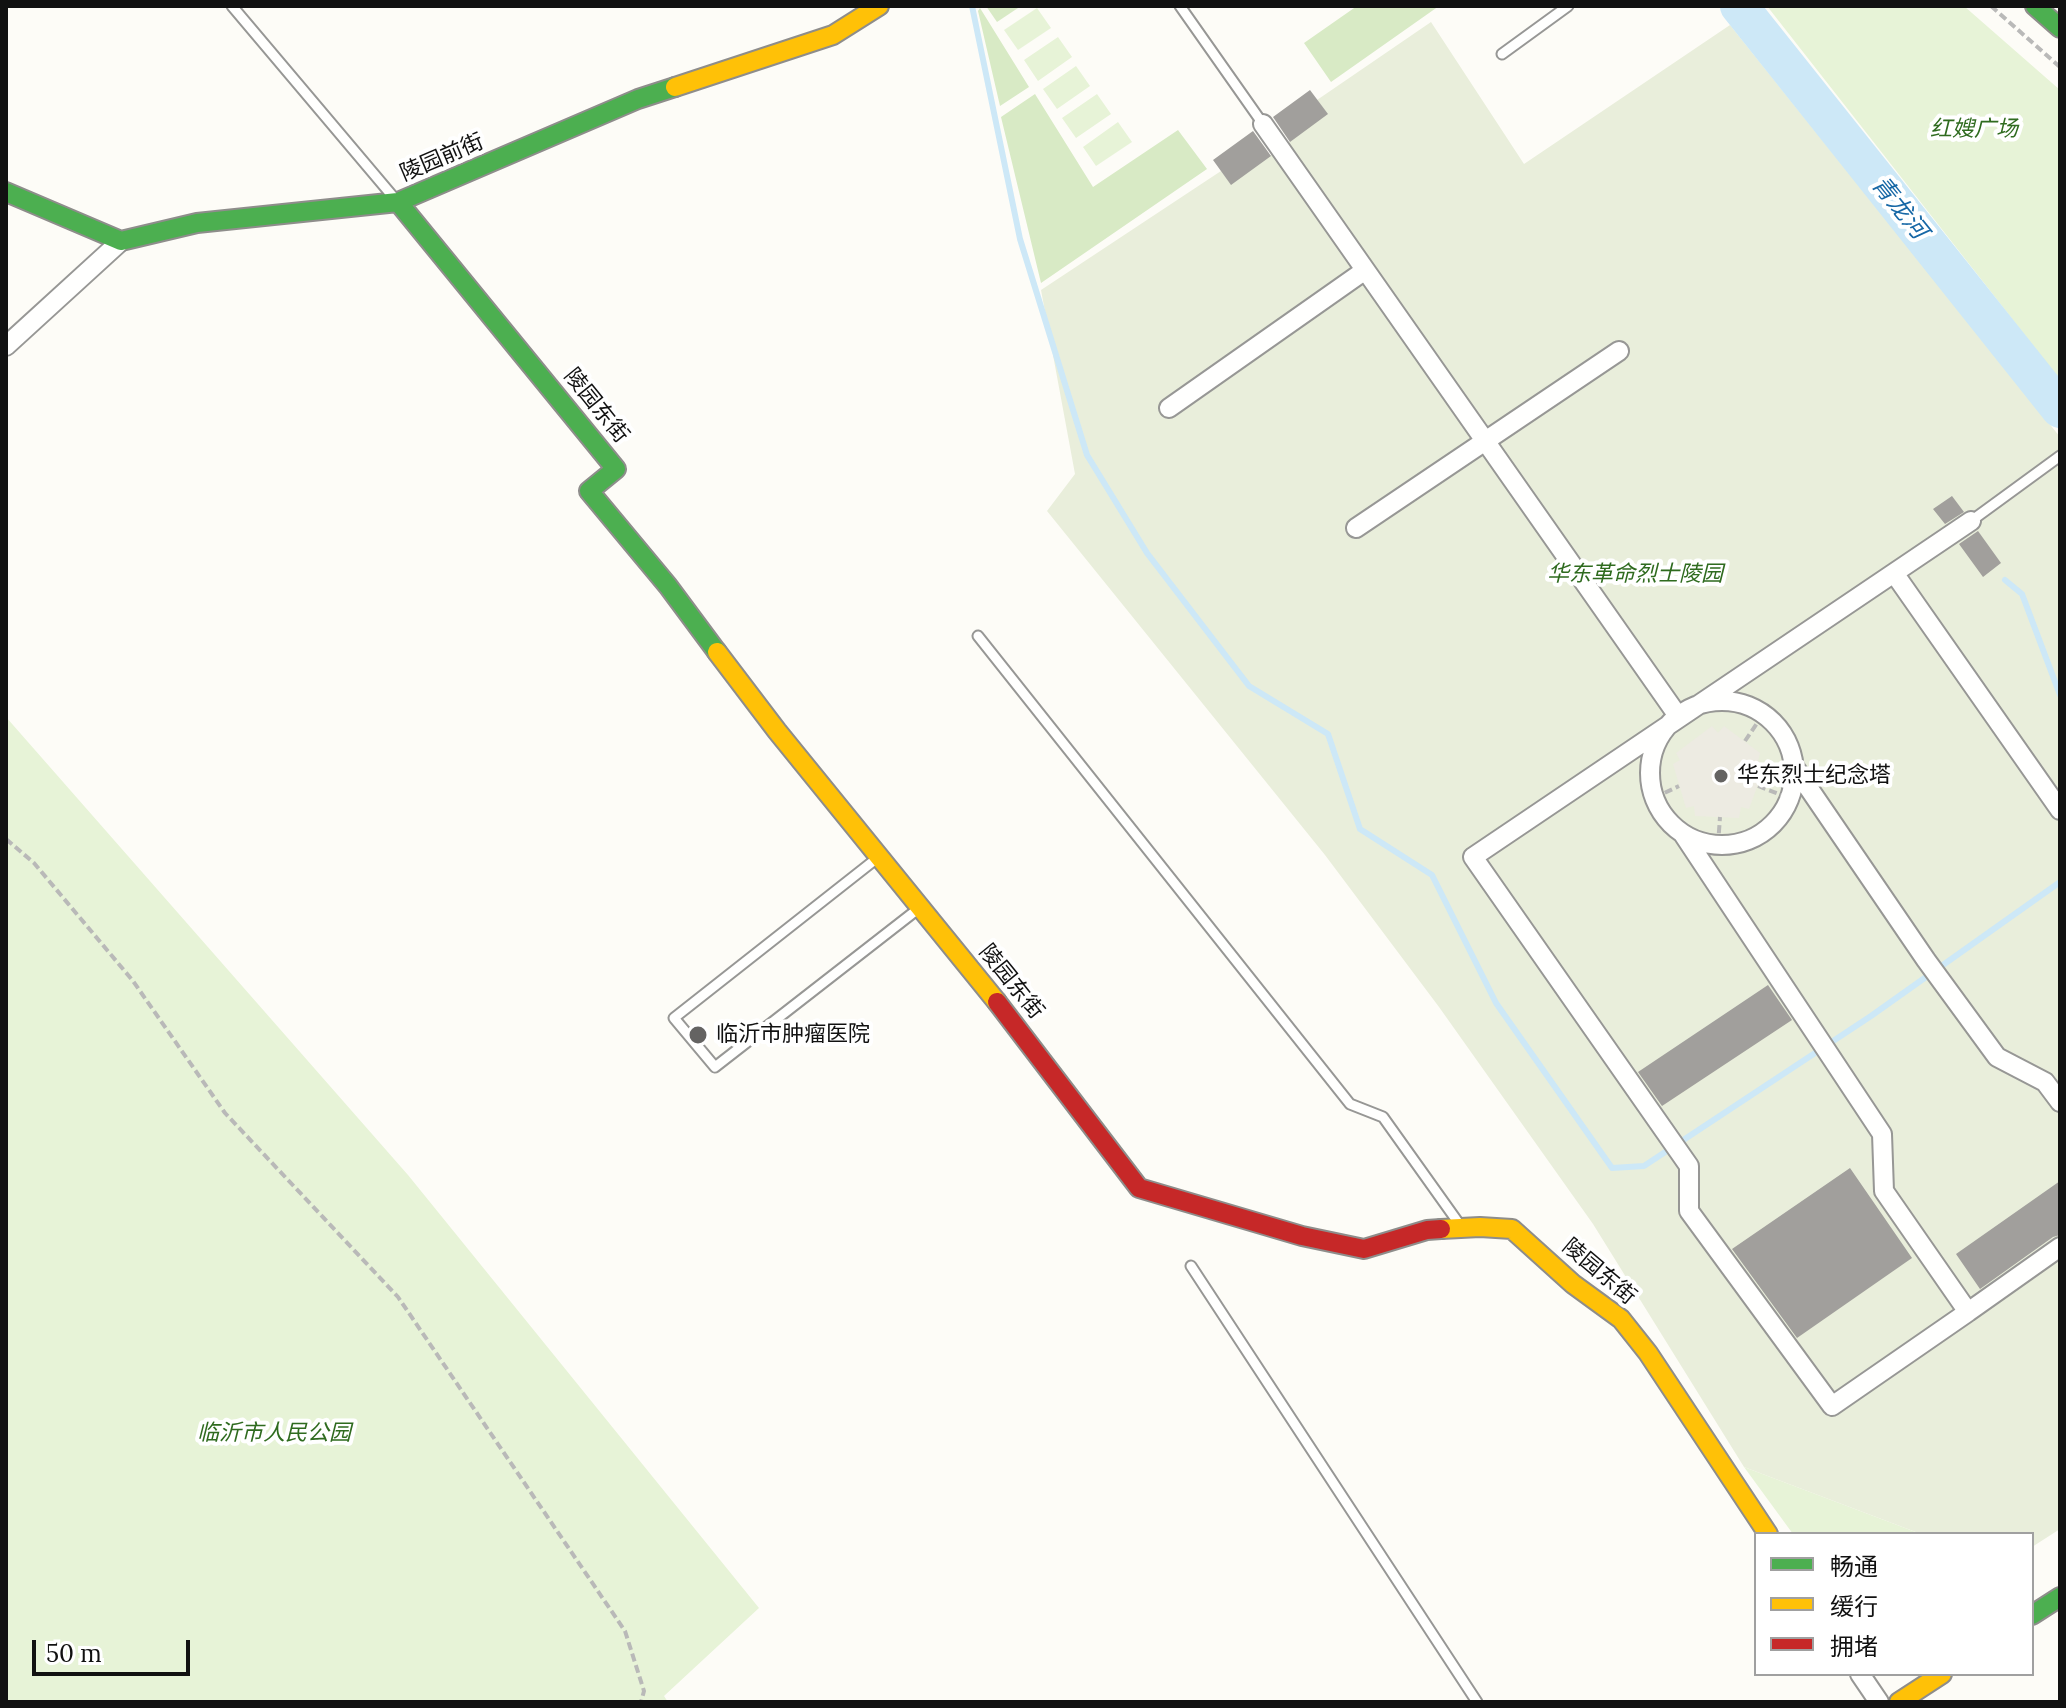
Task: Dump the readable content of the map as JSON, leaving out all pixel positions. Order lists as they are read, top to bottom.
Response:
{
  "streets": {
    "street": ["陵园前街", "陵园东街"]
  },
  "crossings": [
    ["陵园前街", "陵园东街"]
  ],
  "water": ["青龙河"],
  "parks": ["红嫂广场", "华东革命烈士陵园", "临沂市人民公园"],
  "places": ["华东烈士纪念塔", "临沂市肿瘤医院"],
  "legend": ["畅通", "缓行", "拥堵"],
  "scale_bar": "50 m"
}
